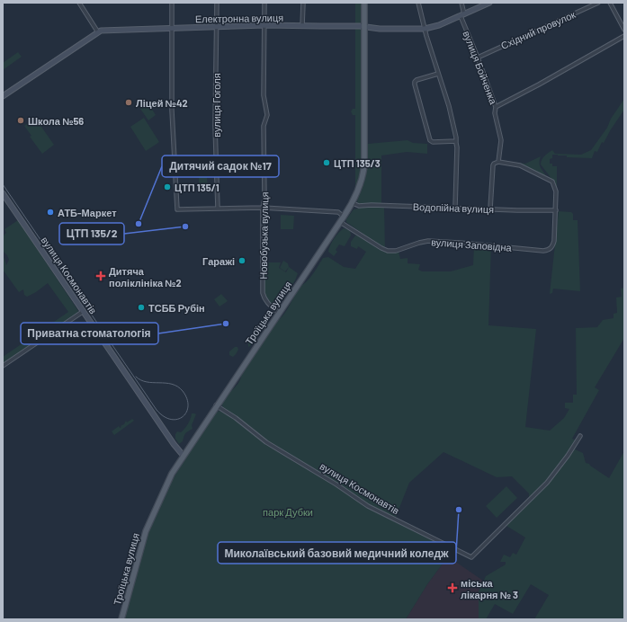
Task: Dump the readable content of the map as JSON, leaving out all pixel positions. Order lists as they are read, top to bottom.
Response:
{
  "streets": {
    "main road": ["Троїцька вулиця"],
    "street": [
      "Електронна вулиця",
      "Східний провулок",
      "вулиця Бойченка",
      "вулиця Гоголя",
      "Водопійна вулиця",
      "Новобузька вулиця",
      "вулиця Заповідна",
      "вулиця Космонавтів"
    ]
  },
  "crossings": [
    ["Електронна вулиця", "вулиця Бойченка"],
    ["Електронна вулиця", "вулиця Гоголя"],
    ["Електронна вулиця", "Новобузька вулиця"],
    ["Електронна вулиця", "Троїцька вулиця"],
    ["Східний провулок", "вулиця Бойченка"],
    ["Водопійна вулиця", "вулиця Заповідна"],
    ["Водопійна вулиця", "Троїцька вулиця"],
    ["Новобузька вулиця", "Троїцька вулиця"],
    ["вулиця Заповідна", "Троїцька вулиця"],
    ["вулиця Космонавтів", "Троїцька вулиця"]
  ],
  "parks": ["парк Дубки"],
  "places": {
    "other": [
      "Ліцей №42",
      "Школа №56",
      "ЦТП 135/3",
      "ЦТП 135/1",
      "АТБ-Маркет",
      "Дитячий садок №17",
      "ЦТП 135/2",
      "Гаражі",
      "ТСББ Рубін",
      "Приватна стоматологія",
      "Миколаївський базовий медичний коледж"
    ],
    "health": ["Дитяча поліклініка №2", "міська лікарня № 3"]
  }
}
